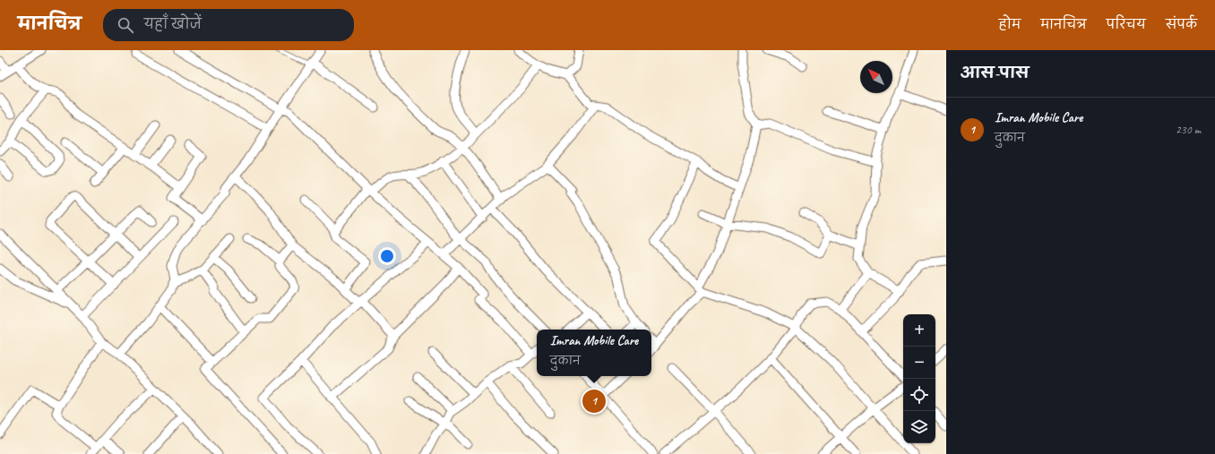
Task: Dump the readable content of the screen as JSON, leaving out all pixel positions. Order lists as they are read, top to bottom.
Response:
{
  "north": "top left",
  "page": {
    "header": "मानचित्र",
    "search": "यहाँ खोजें",
    "nav": [
      "होम",
      "मानचित्र",
      "परिचय",
      "संपर्क"
    ],
    "heading": "आस-पास",
    "list": [
      {
        "mark": "1",
        "name": "Imran Mobile Care",
        "note": "दुकान",
        "value": "230 m"
      }
    ],
    "map_buttons": ["+", "−"],
    "popup": ["Imran Mobile Care", "दुकान"],
    "pins": "1"
  }
}
